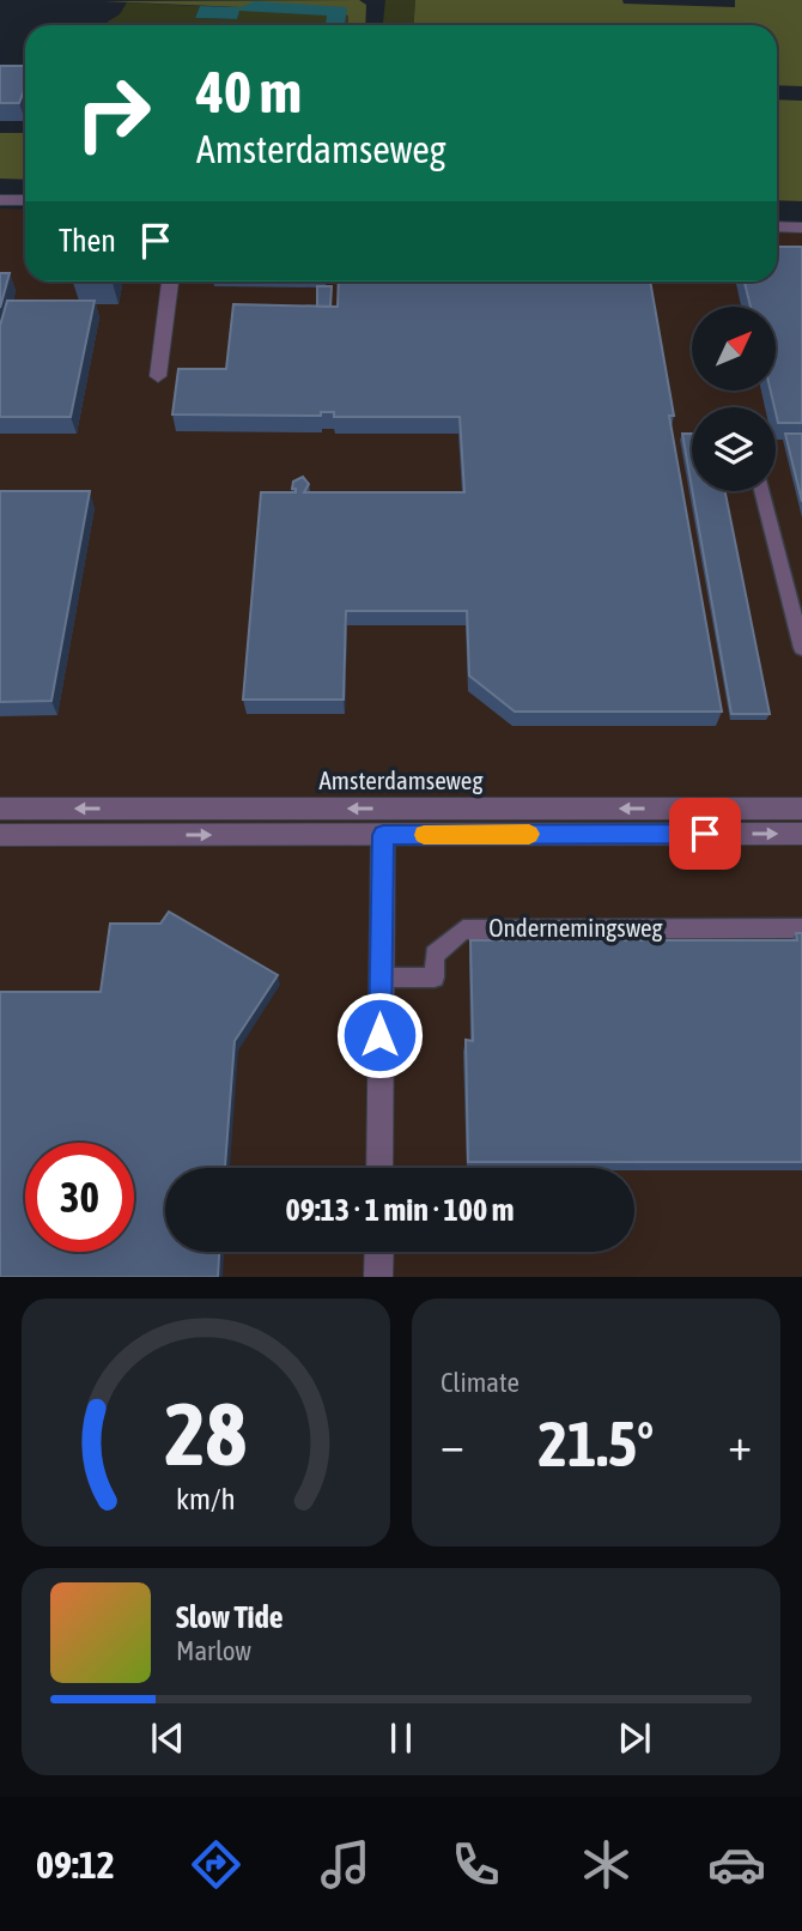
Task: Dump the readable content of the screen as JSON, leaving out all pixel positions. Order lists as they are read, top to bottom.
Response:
{
  "streets": {
    "street": ["Amsterdamseweg"],
    "lane": ["Ondernemingsweg"]
  },
  "north": "top right",
  "page": {
    "turn": ["40 m", "Amsterdamseweg"],
    "then": "Then",
    "limit": "30",
    "trip": "09:13 · 1 min · 100 m",
    "tile": "Climate",
    "heat": ["−", "21.5°", "+"],
    "song": ["Slow Tide", "Marlow"],
    "tabs": "09:12",
    "gauge": ["28", "km/h"]
  }
}
